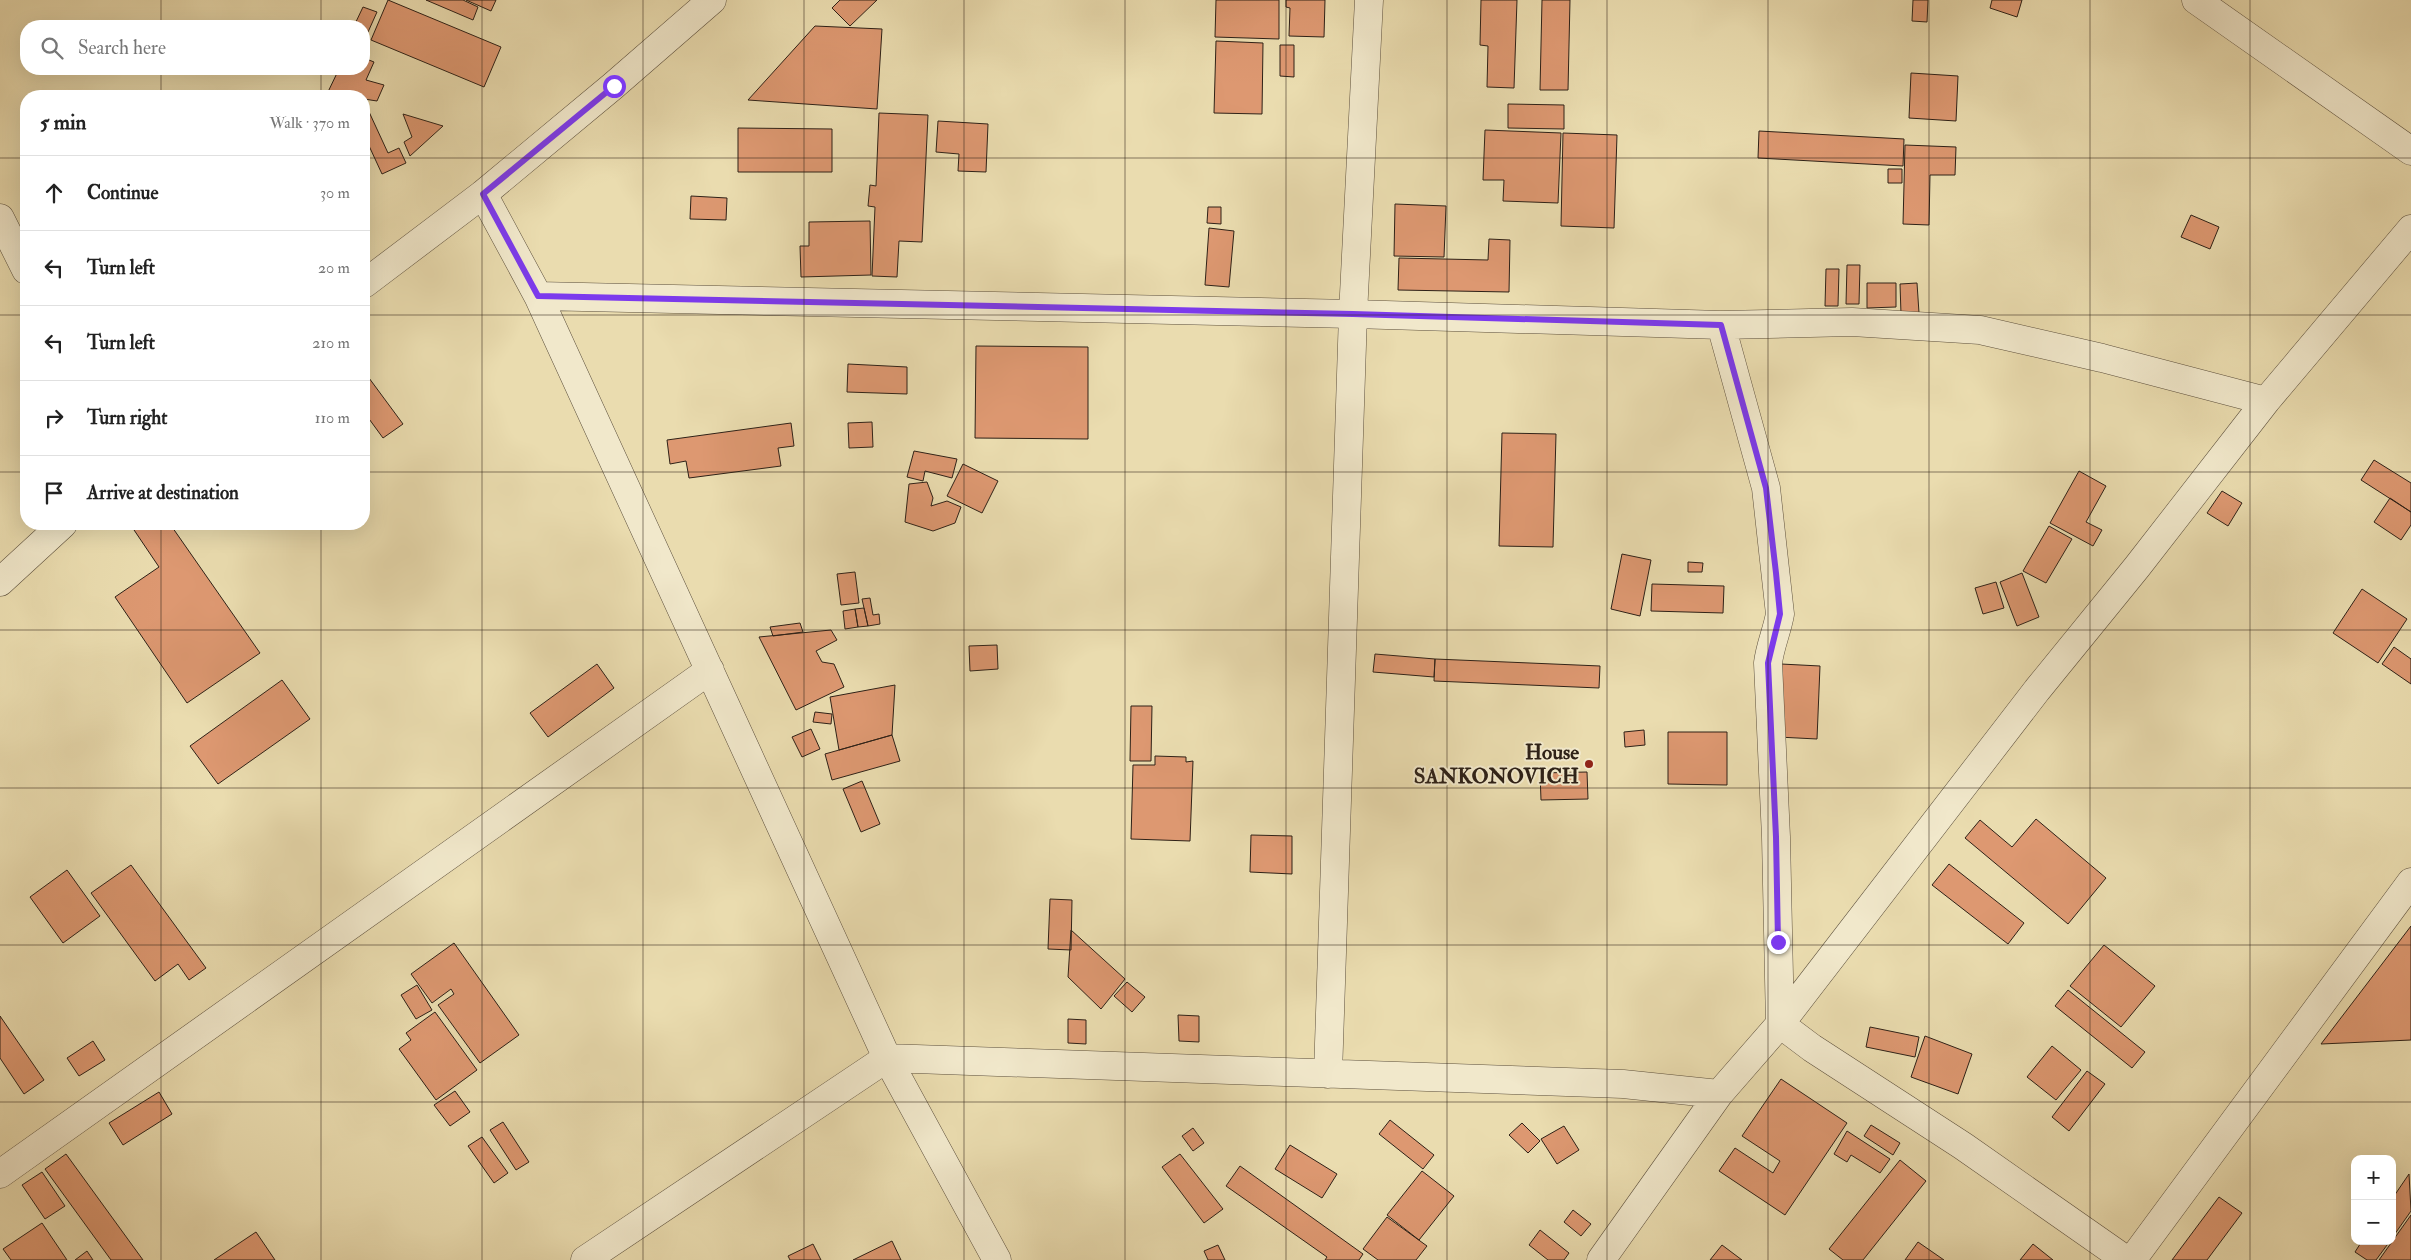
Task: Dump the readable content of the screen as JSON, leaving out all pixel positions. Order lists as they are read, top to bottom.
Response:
{
  "places": ["House SANKONOVICH"],
  "page": {
    "search": "Search here",
    "heading": ["5 min", "Walk · 370 m"],
    "list": [
      ["Continue", "30 m"],
      ["Turn left", "20 m"],
      ["Turn left", "210 m"],
      ["Turn right", "110 m"],
      "Arrive at destination"
    ],
    "map_buttons": ["+", "−"]
  }
}
